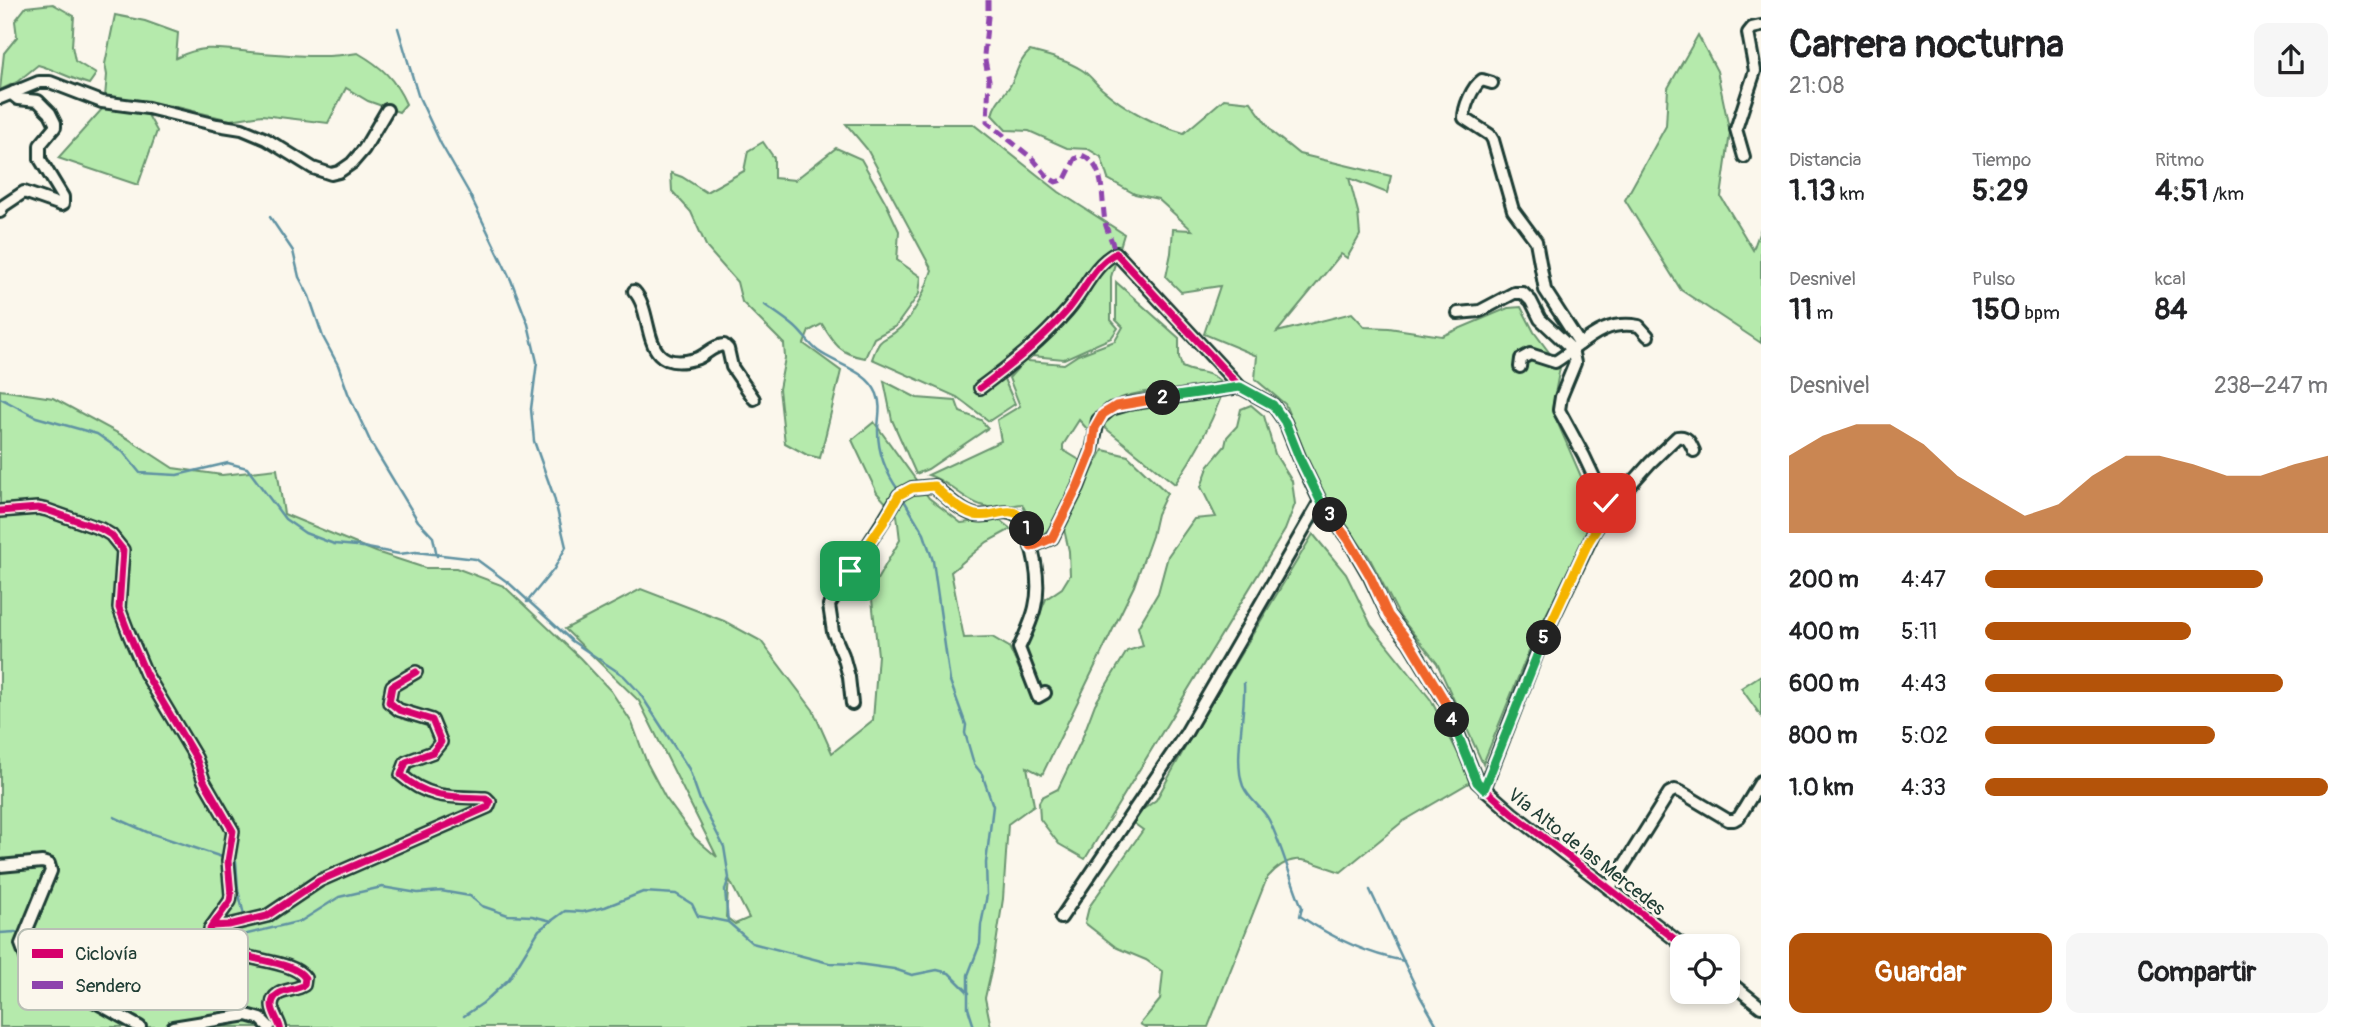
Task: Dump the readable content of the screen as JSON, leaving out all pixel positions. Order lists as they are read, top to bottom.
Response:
{
  "streets": {
    "street": ["Vía Alto de las Mercedes"]
  },
  "legend": ["Ciclovía", "Sendero"],
  "page": {
    "heading": ["Carrera nocturna", "21:08"],
    "stats": [
      ["Distancia", "1.13 km"],
      ["Tiempo", "5:29"],
      ["Ritmo", "4:51 /km"],
      ["Desnivel", "11 m"],
      ["Pulso", "150 bpm"],
      ["kcal", "84"]
    ],
    "chart": ["Desnivel", "238–247 m"],
    "pins": [
      "2",
      "3",
      "1",
      "5",
      "4"
    ],
    "list": [
      {
        "name": "200 m",
        "note": "4:47"
      },
      {
        "name": "400 m",
        "note": "5:11"
      },
      {
        "name": "600 m",
        "note": "4:43"
      },
      {
        "name": "800 m",
        "note": "5:02"
      },
      {
        "name": "1.0 km",
        "note": "4:33"
      }
    ],
    "buttons": ["Guardar", "Compartir"]
  }
}
